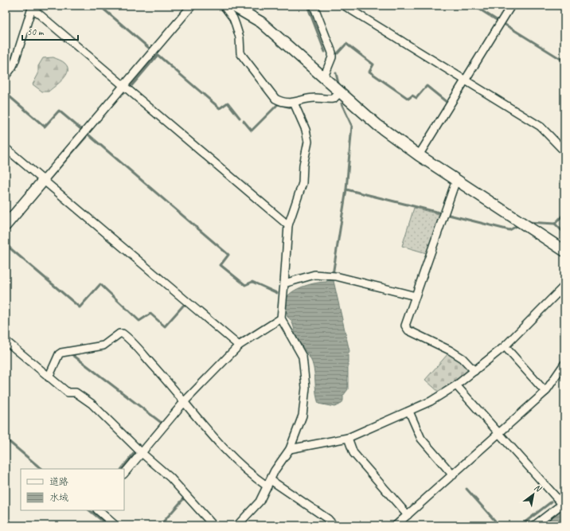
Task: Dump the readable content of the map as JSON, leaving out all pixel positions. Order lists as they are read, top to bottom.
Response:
{
  "legend": ["道路", "水域"],
  "scale_bar": "50 m",
  "north": "top right"
}
